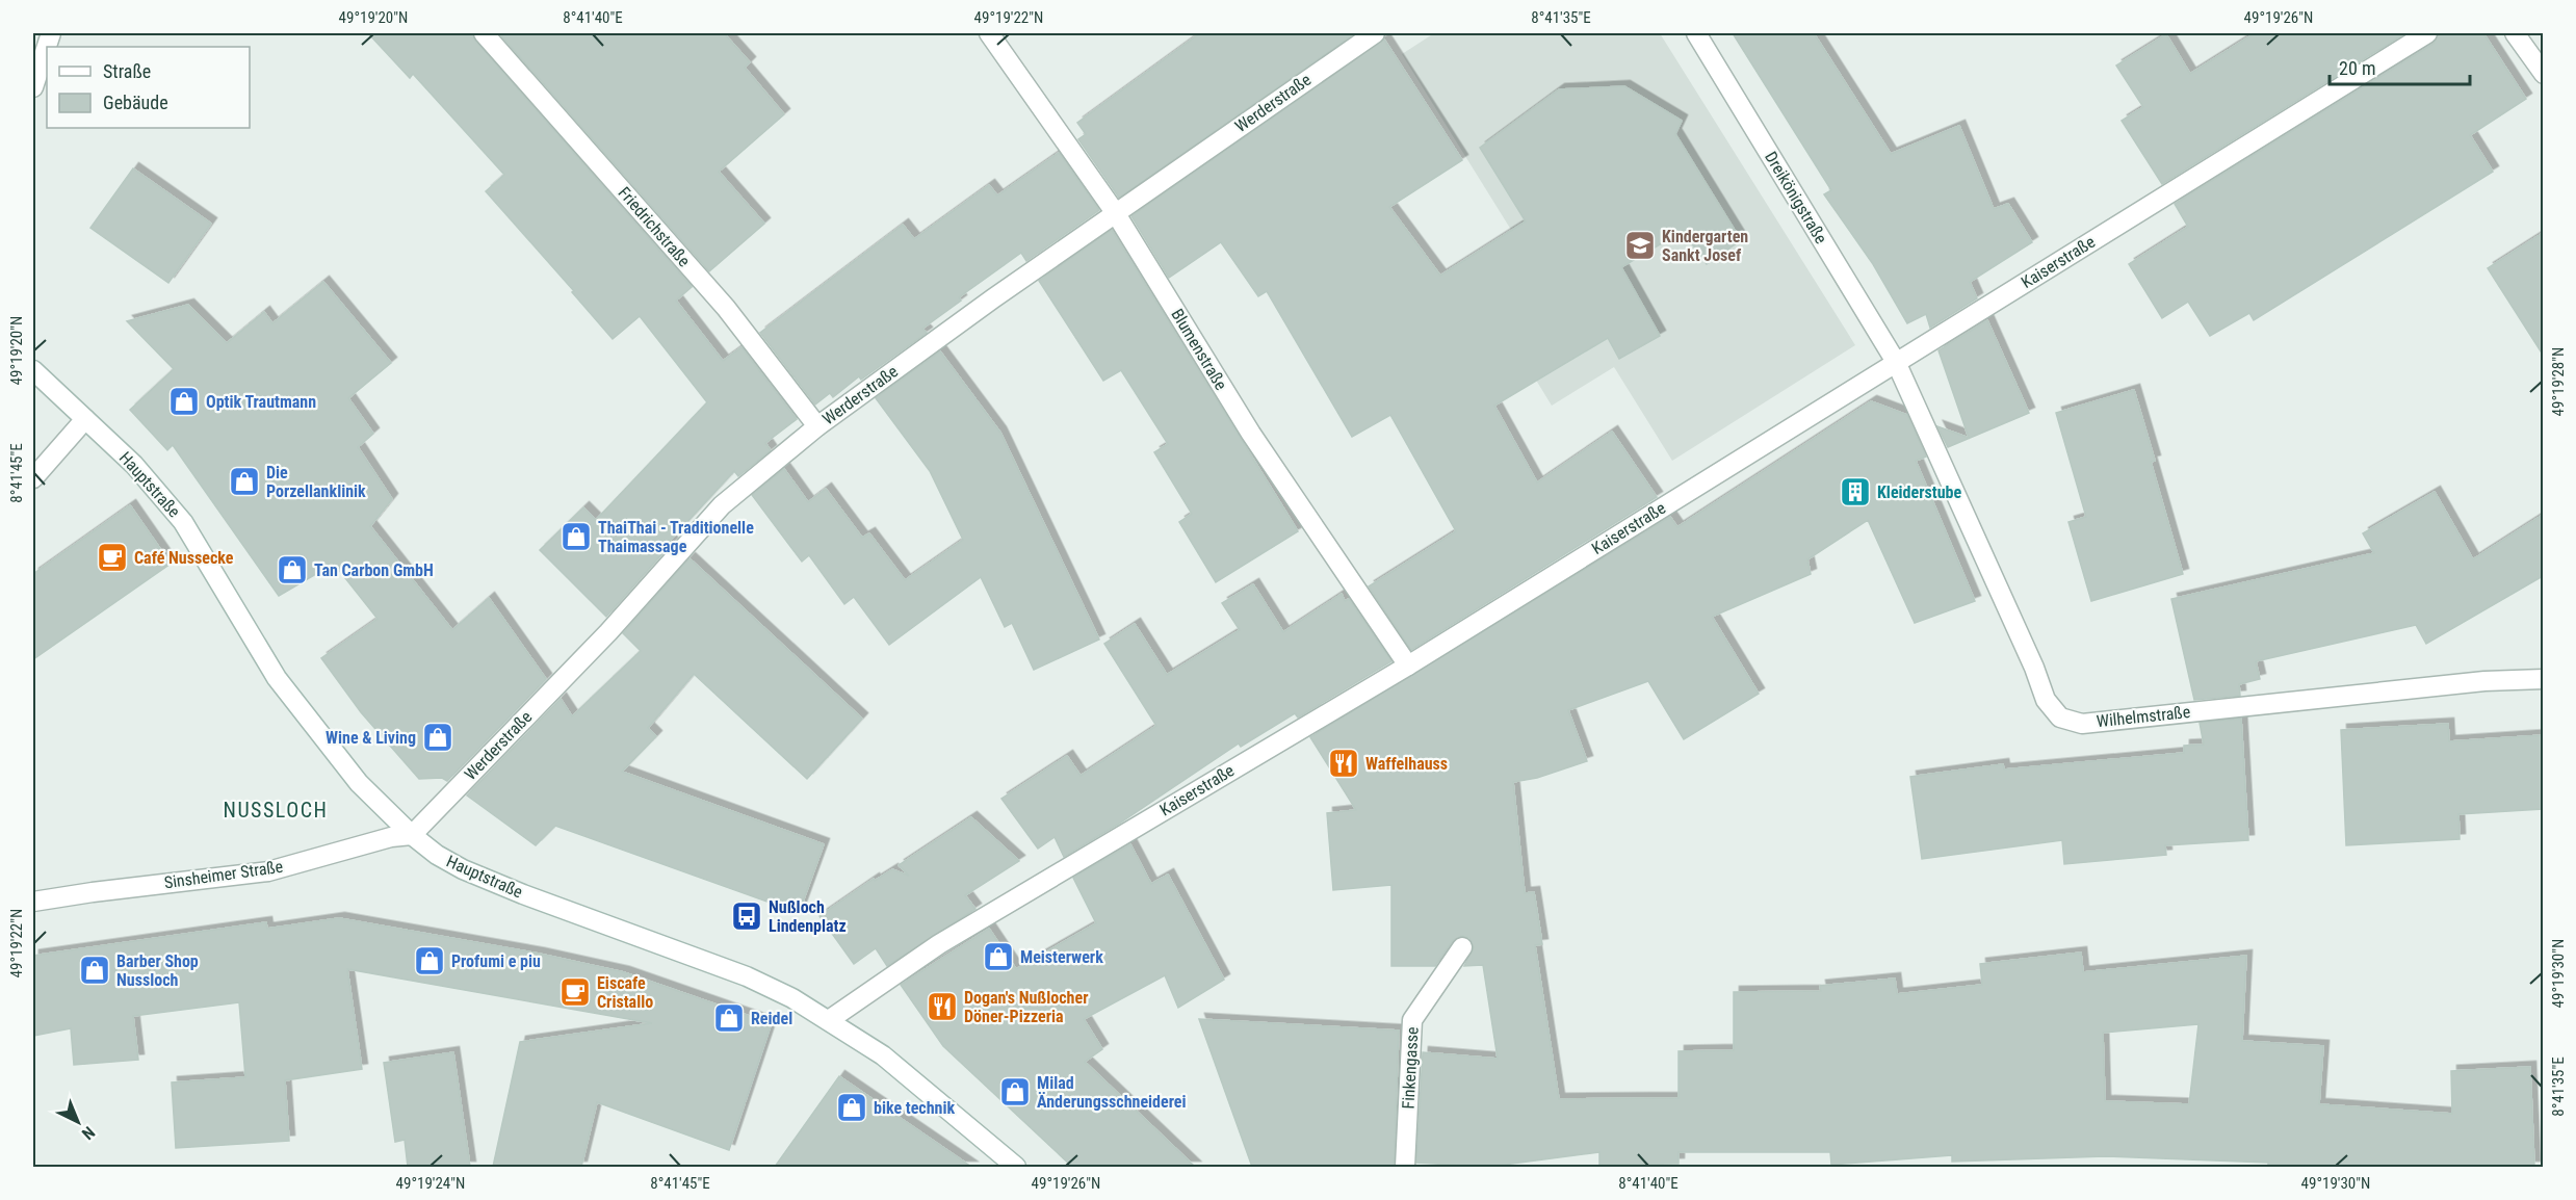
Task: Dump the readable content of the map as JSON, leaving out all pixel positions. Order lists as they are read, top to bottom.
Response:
{
  "streets": {
    "street": [
      "Werderstraße",
      "Dreikönigstraße",
      "Friedrichstraße",
      "Kaiserstraße",
      "Blumenstraße",
      "Hauptstraße",
      "Wilhelmstraße",
      "Sinsheimer Straße",
      "Finkengasse"
    ]
  },
  "crossings": [
    ["Werderstraße", "Friedrichstraße"],
    ["Werderstraße", "Blumenstraße"],
    ["Werderstraße", "Hauptstraße"],
    ["Werderstraße", "Sinsheimer Straße"],
    ["Dreikönigstraße", "Kaiserstraße"],
    ["Dreikönigstraße", "Wilhelmstraße"],
    ["Kaiserstraße", "Blumenstraße"],
    ["Kaiserstraße", "Hauptstraße"],
    ["Kaiserstraße", "Wilhelmstraße"],
    ["Hauptstraße", "Sinsheimer Straße"]
  ],
  "districts": ["NUSSLOCH"],
  "places": {
    "school or university": ["Kindergarten Sankt Josef"],
    "shop": [
      "Optik Trautmann",
      "Die Porzellanklinik",
      "ThaiThai - Traditionelle Thaimassage",
      "Tan Carbon GmbH",
      "Wine & Living",
      "Meisterwerk",
      "Profumi e piu",
      "Barber Shop Nussloch",
      "Reidel",
      "Milad Änderungsschneiderei",
      "bike technik"
    ],
    "building": ["Kleiderstube"],
    "cafe": ["Café Nussecke", "Eiscafe Cristallo"],
    "restaurant": ["Waffelhauss", "Dogan's Nußlocher Döner-Pizzeria"],
    "bus stop": ["Nußloch Lindenplatz"]
  },
  "legend": ["Straße", "Gebäude"],
  "scale_bar": "20 m",
  "north": "bottom right",
  "coordinates": [
    "49°19'20\"N",
    "8°41'40\"E",
    "49°19'22\"N",
    "8°41'35\"E",
    "49°19'26\"N",
    "49°19'28\"N",
    "8°41'45\"E",
    "49°19'30\"N",
    "49°19'24\"N"
  ]
}
